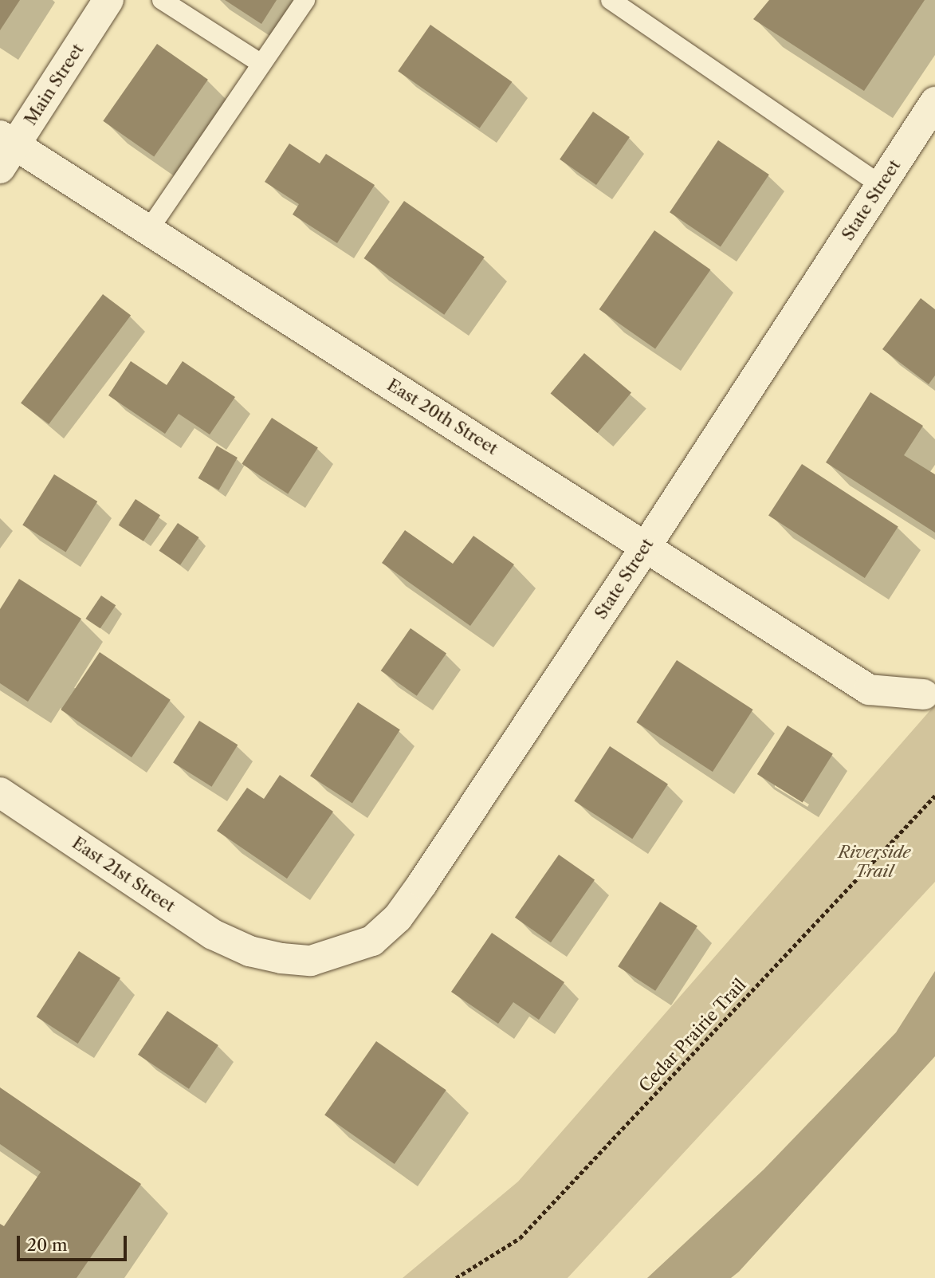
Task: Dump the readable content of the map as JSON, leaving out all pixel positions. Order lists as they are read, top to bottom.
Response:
{
  "streets": {
    "street": [
      "Main Street",
      "State Street",
      "East 20th Street",
      "East 21st Street"
    ],
    "path": ["Cedar Prairie Trail"]
  },
  "crossings": [
    ["Main Street", "East 20th Street"],
    ["State Street", "East 20th Street"],
    ["State Street", "East 21st Street"]
  ],
  "parks": ["Riverside Trail"],
  "scale_bar": "20 m"
}
